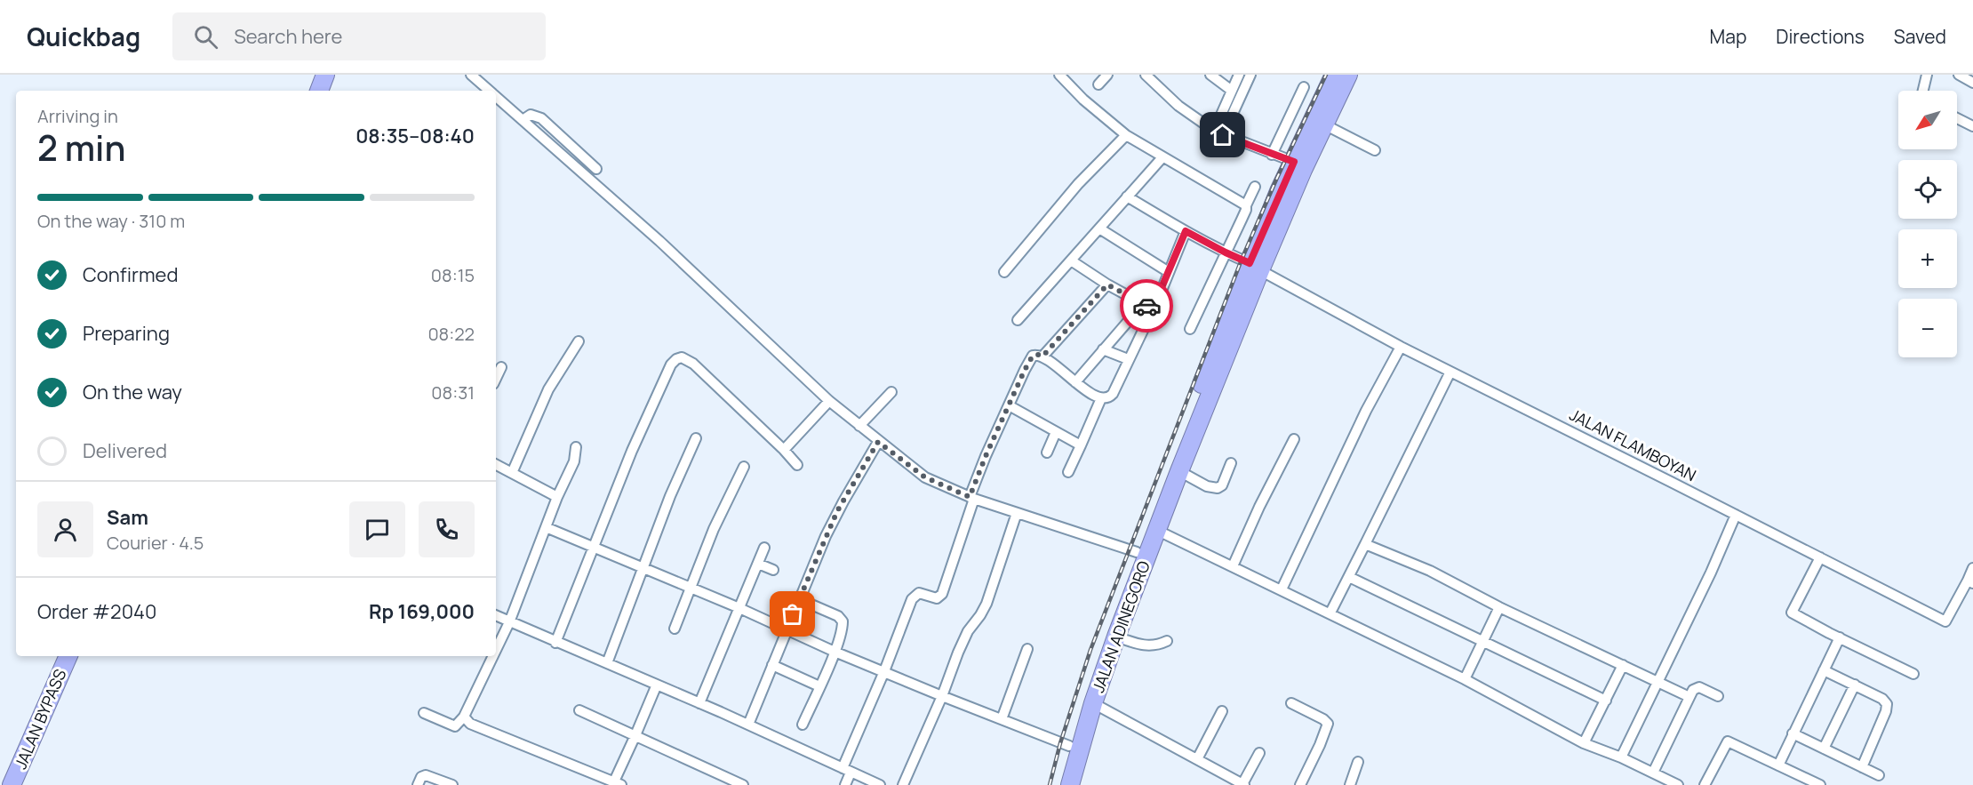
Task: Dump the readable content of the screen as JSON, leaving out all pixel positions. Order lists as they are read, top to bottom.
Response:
{
  "streets": {
    "highway": ["JALAN ADINEGORO", "JALAN BYPASS"],
    "street": ["JALAN FLAMBOYAN"]
  },
  "crossings": [
    ["JALAN FLAMBOYAN", "JALAN ADINEGORO"]
  ],
  "north": "bottom left",
  "page": {
    "header": "Quickbag",
    "search": "Search here",
    "nav": ["Map", "Directions", "Saved"],
    "map_buttons": ["+", "−"],
    "heading": ["2 min", "Arriving in", "08:35–08:40"],
    "panel": [
      "Sam",
      "Courier · 4.5",
      "Order #2040",
      "Rp 169,000"
    ],
    "bar": "On the way · 310 m",
    "list": [
      ["Confirmed", "08:15"],
      ["Preparing", "08:22"],
      ["On the way", "08:31"],
      "Delivered"
    ]
  }
}
